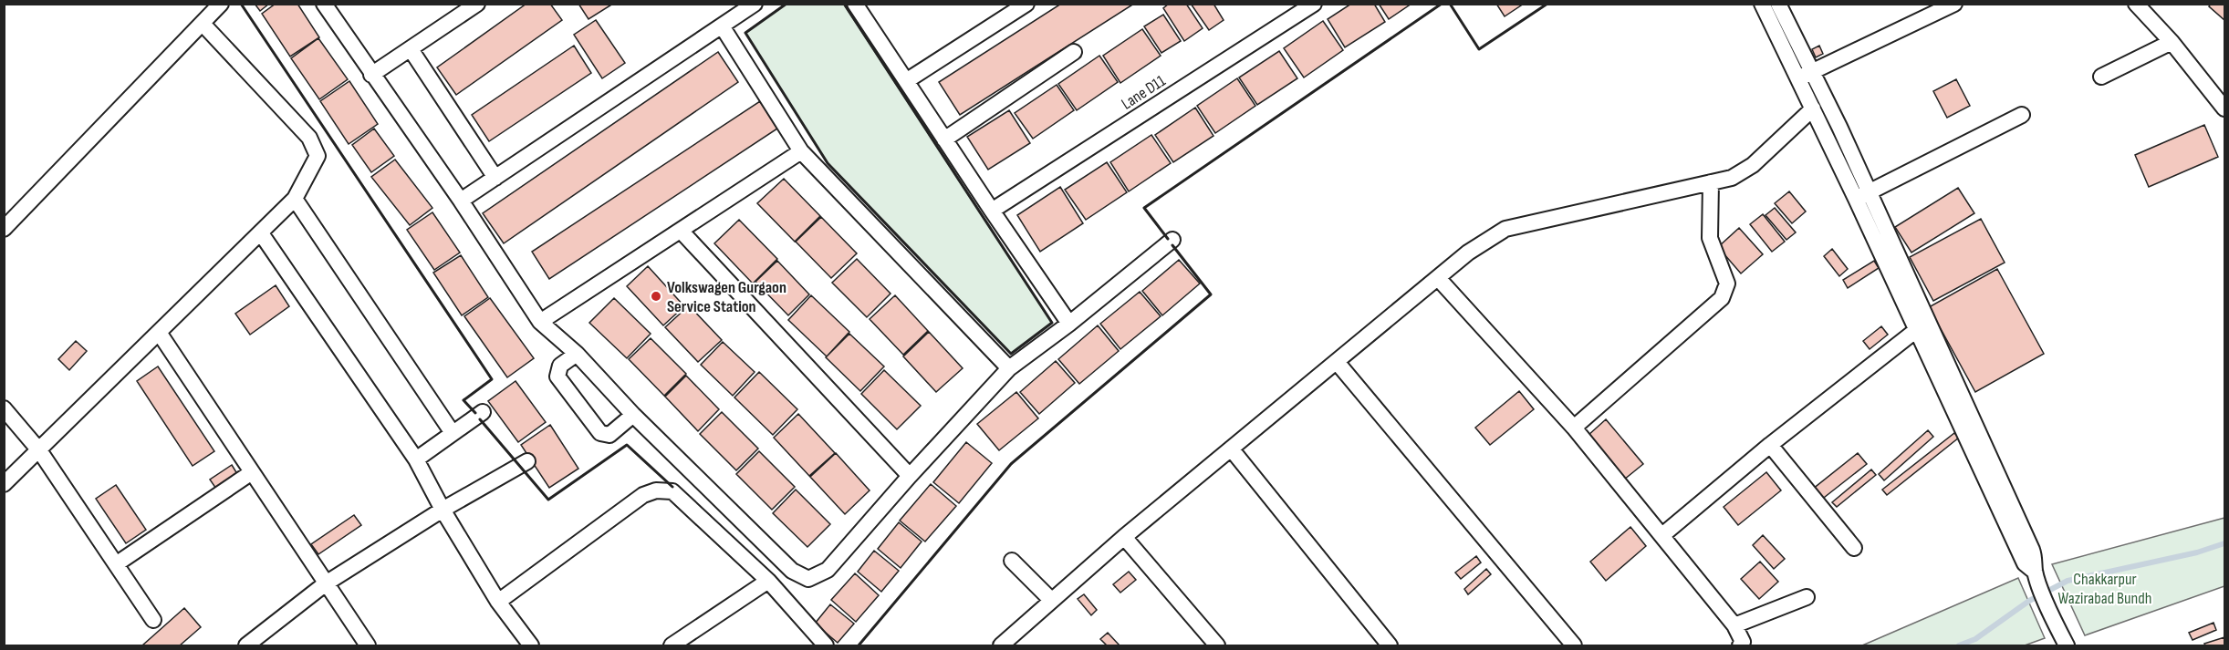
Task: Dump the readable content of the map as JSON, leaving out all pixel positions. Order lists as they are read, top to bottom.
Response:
{
  "streets": {
    "street": ["Lane D11"]
  },
  "parks": ["Chakkarpur Wazirabad Bundh"],
  "places": ["Volkswagen Gurgaon Service Station"]
}
